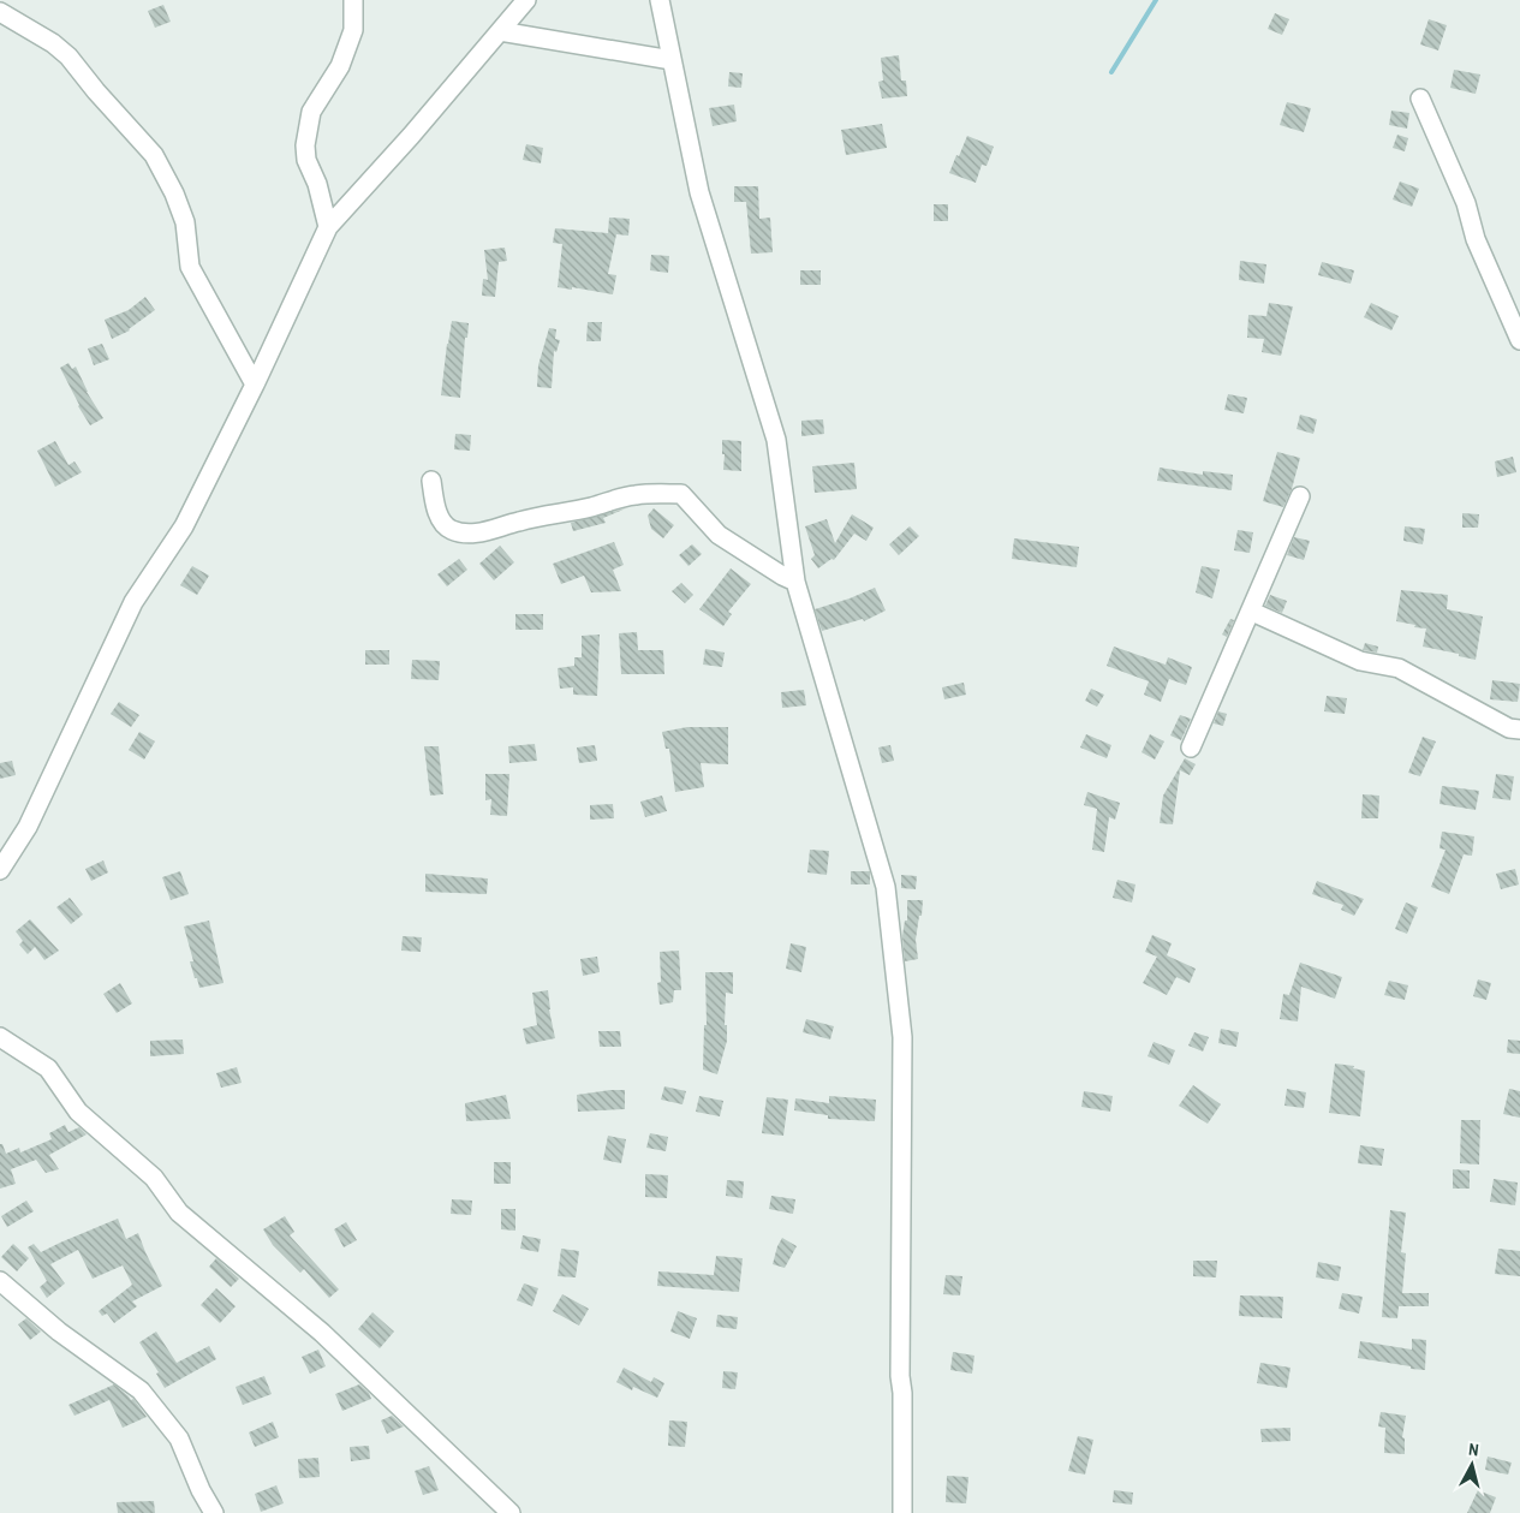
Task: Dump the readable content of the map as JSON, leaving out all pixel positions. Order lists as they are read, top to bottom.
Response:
{
  "north": "top"
}
